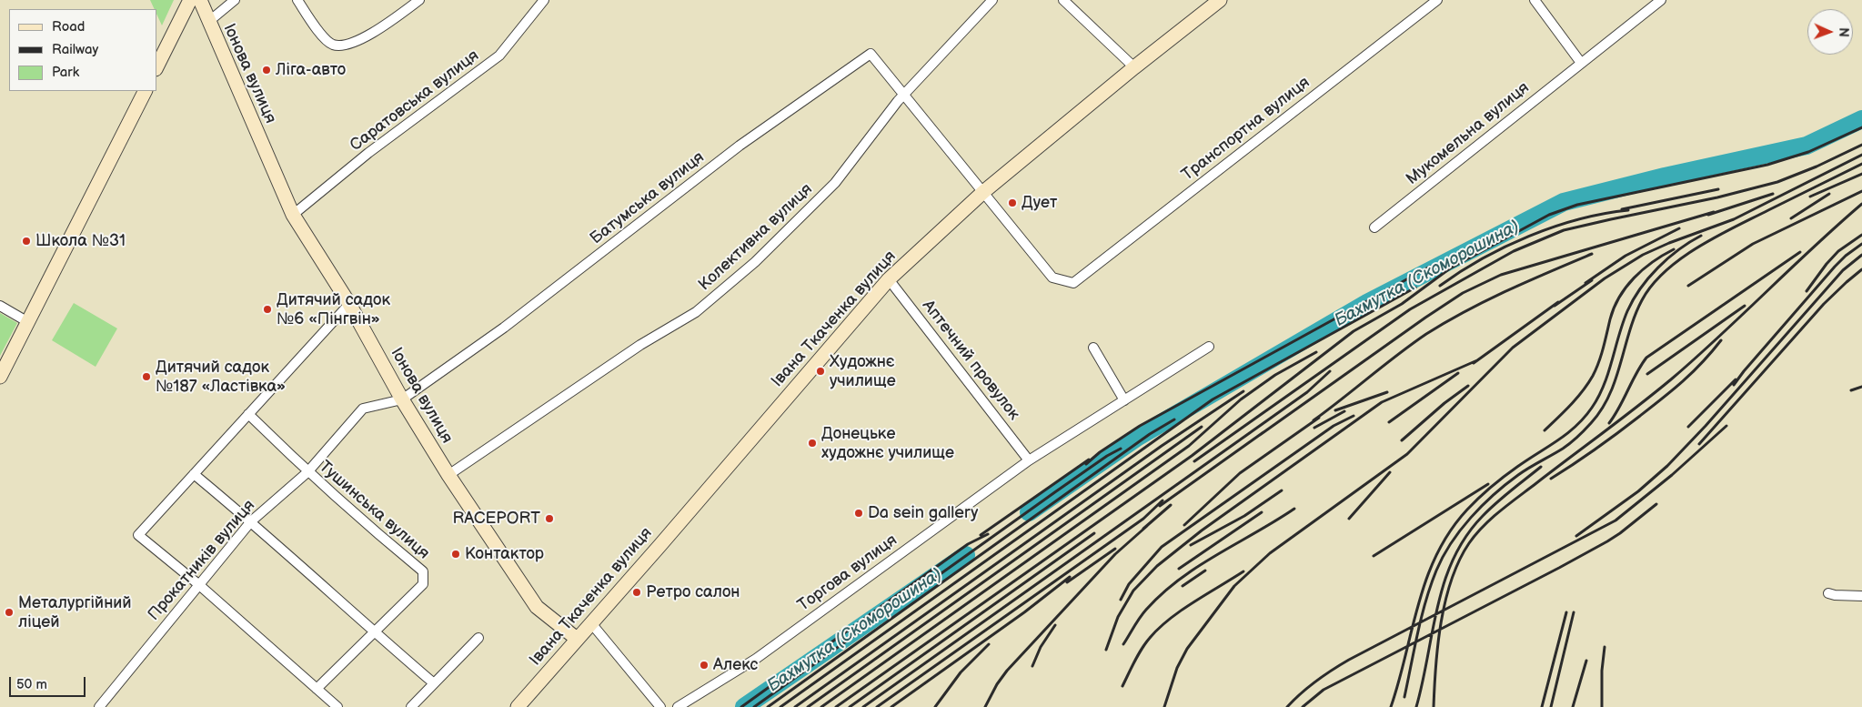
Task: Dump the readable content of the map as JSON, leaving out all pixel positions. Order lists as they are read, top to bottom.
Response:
{
  "streets": {
    "main road": ["Іонова вулиця", "Івана Ткаченка вулиця"],
    "street": [
      "Саратовська вулиця",
      "Транспортна вулиця",
      "Мукомельна вулиця",
      "Батумська вулиця",
      "Колективна вулиця",
      "Аптечний провулок",
      "Тушинська вулиця",
      "Прокатників вулиця",
      "Торгова вулиця"
    ]
  },
  "crossings": [
    ["Іонова вулиця", "Саратовська вулиця"],
    ["Іонова вулиця", "Батумська вулиця"],
    ["Іонова вулиця", "Колективна вулиця"],
    ["Іонова вулиця", "Івана Ткаченка вулиця"],
    ["Іонова вулиця", "Прокатників вулиця"],
    ["Транспортна вулиця", "Івана Ткаченка вулиця"],
    ["Батумська вулиця", "Колективна вулиця"],
    ["Батумська вулиця", "Прокатників вулиця"],
    ["Івана Ткаченка вулиця", "Аптечний провулок"],
    ["Аптечний провулок", "Торгова вулиця"],
    ["Тушинська вулиця", "Прокатників вулиця"]
  ],
  "water": ["Бахмутка (Скоморошина)"],
  "places": [
    "Ліга-авто",
    "Дует",
    "Школа №31",
    "Дитячий садок №6 «Пінгвін»",
    "Художнє училище",
    "Дитячий садок №187 «Ластівка»",
    "Донецьке художнє училище",
    "Da sein gallery",
    "RACEPORT",
    "Контактор",
    "Ретро салон",
    "Металургійний ліцей",
    "Алекс"
  ],
  "legend": ["Road", "Railway", "Park"],
  "scale_bar": "50 m",
  "north": "right"
}
